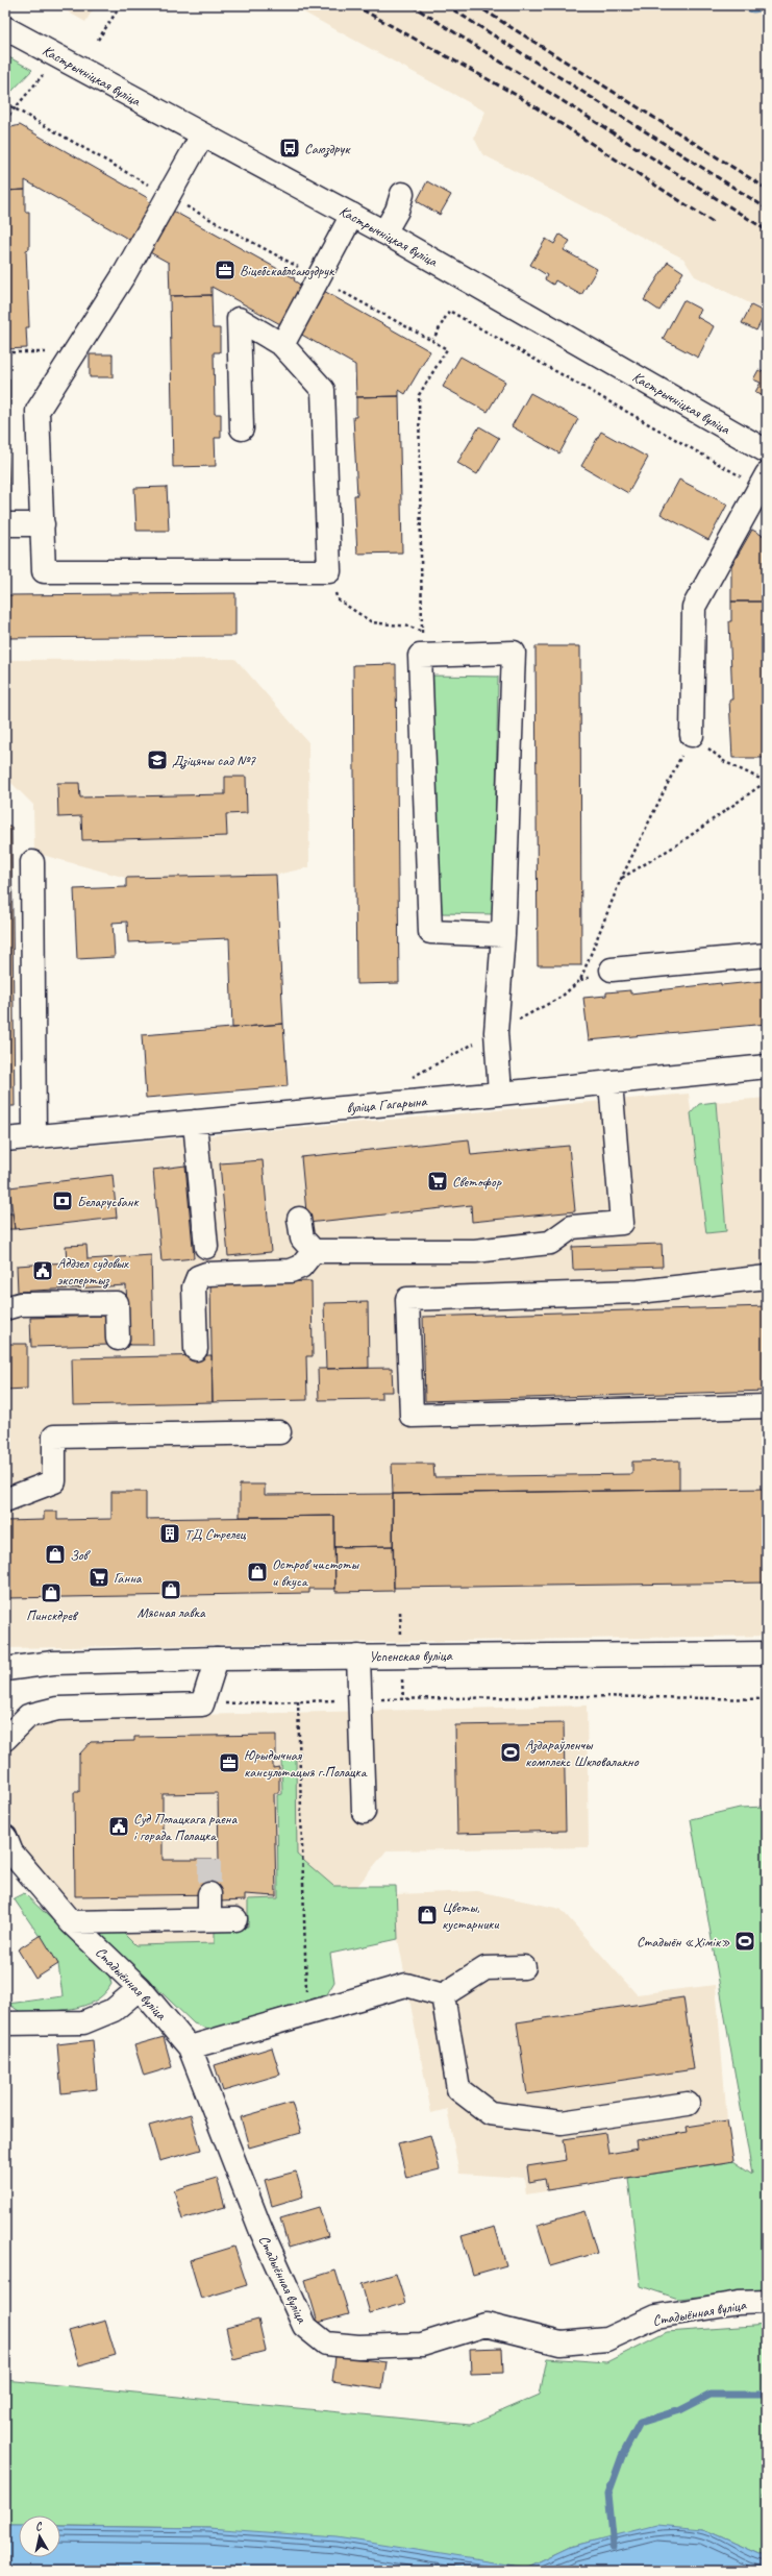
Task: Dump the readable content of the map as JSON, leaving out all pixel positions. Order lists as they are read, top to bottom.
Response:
{
  "streets": {
    "street": [
      "Кастрычніцкая вуліца",
      "вуліца Гагарына",
      "Успенская вуліца",
      "Стадыённая вуліца"
    ]
  },
  "places": {
    "bus stop": ["Саюздрук"],
    "office": ["Віцебскаблсаюздрук", "Юрыдычная кансультацыя г.Полацка"],
    "school or university": ["Дзіцячы сад №7"],
    "supermarket": ["Светофор", "Ганна"],
    "bank": ["Беларусбанк"],
    "public building": ["Аддзел судовых экспертыз", "Суд Полацкага раена і горада Полацка"],
    "building": ["ТД Стрелец"],
    "shop": [
      "Зов",
      "Остров чистоты и вкуса",
      "Мясная лавка",
      "Пинскдрев",
      "Цветы, кустарники"
    ],
    "sports": ["Аздараўленчы комплекс Шкловалакно", "Стадыён «Хімік»"]
  },
  "north": "top"
}
